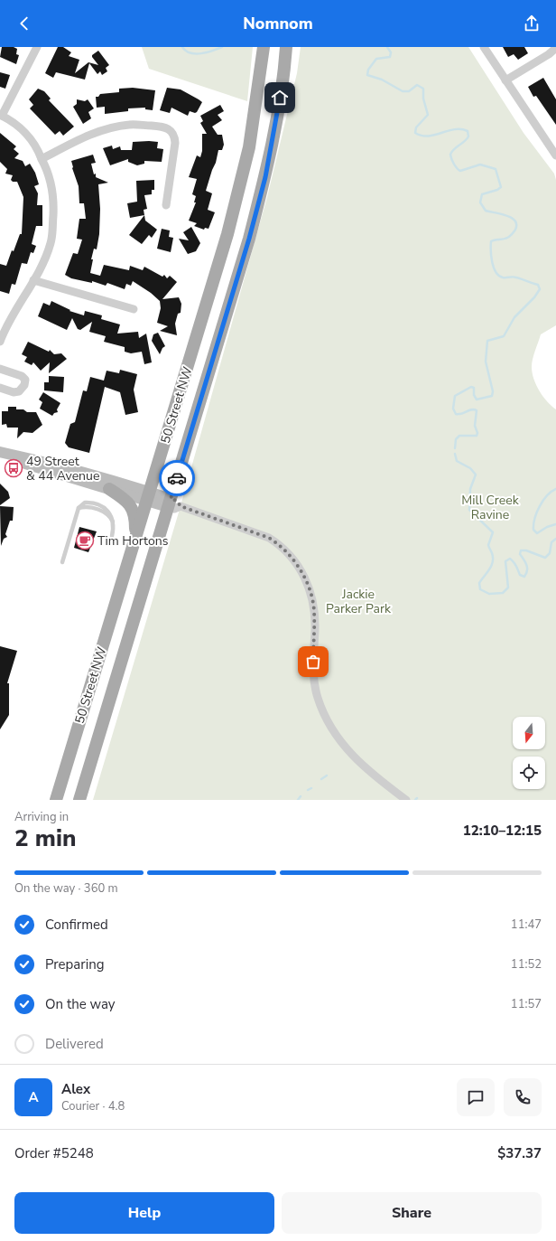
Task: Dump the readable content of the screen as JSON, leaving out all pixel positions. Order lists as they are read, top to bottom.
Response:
{
  "streets": {
    "main road": ["50 Street NW"]
  },
  "parks": ["Mill Creek Ravine", "Jackie Parker Park"],
  "places": {
    "bus stop": ["49 Street & 44 Avenue"],
    "cafe": ["Tim Hortons"]
  },
  "north": "bottom",
  "page": {
    "header": "Nomnom",
    "heading": ["2 min", "Arriving in", "12:10–12:15"],
    "panel": [
      "Alex",
      "Courier · 4.8",
      "Order #5248",
      "$37.37"
    ],
    "bar": "On the way · 360 m",
    "list": [
      ["Confirmed", "11:47"],
      ["Preparing", "11:52"],
      ["On the way", "11:57"],
      "Delivered"
    ],
    "round": "A",
    "buttons": ["Help", "Share"]
  }
}
